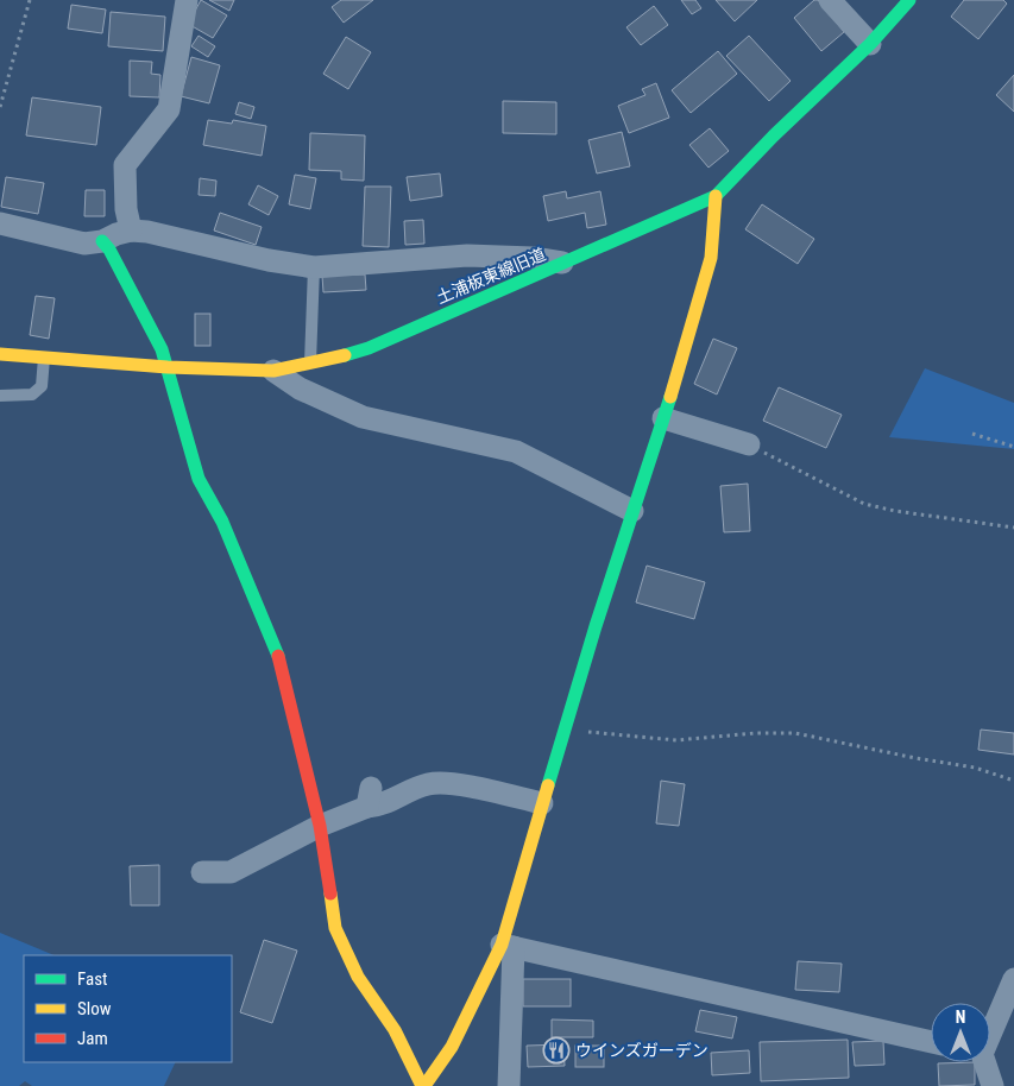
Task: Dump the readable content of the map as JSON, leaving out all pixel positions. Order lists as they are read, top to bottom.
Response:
{
  "streets": {
    "street": ["土浦板東線旧道"]
  },
  "places": {
    "restaurant": ["ウインズガーデン"]
  },
  "legend": ["Fast", "Slow", "Jam"],
  "north": "top"
}
